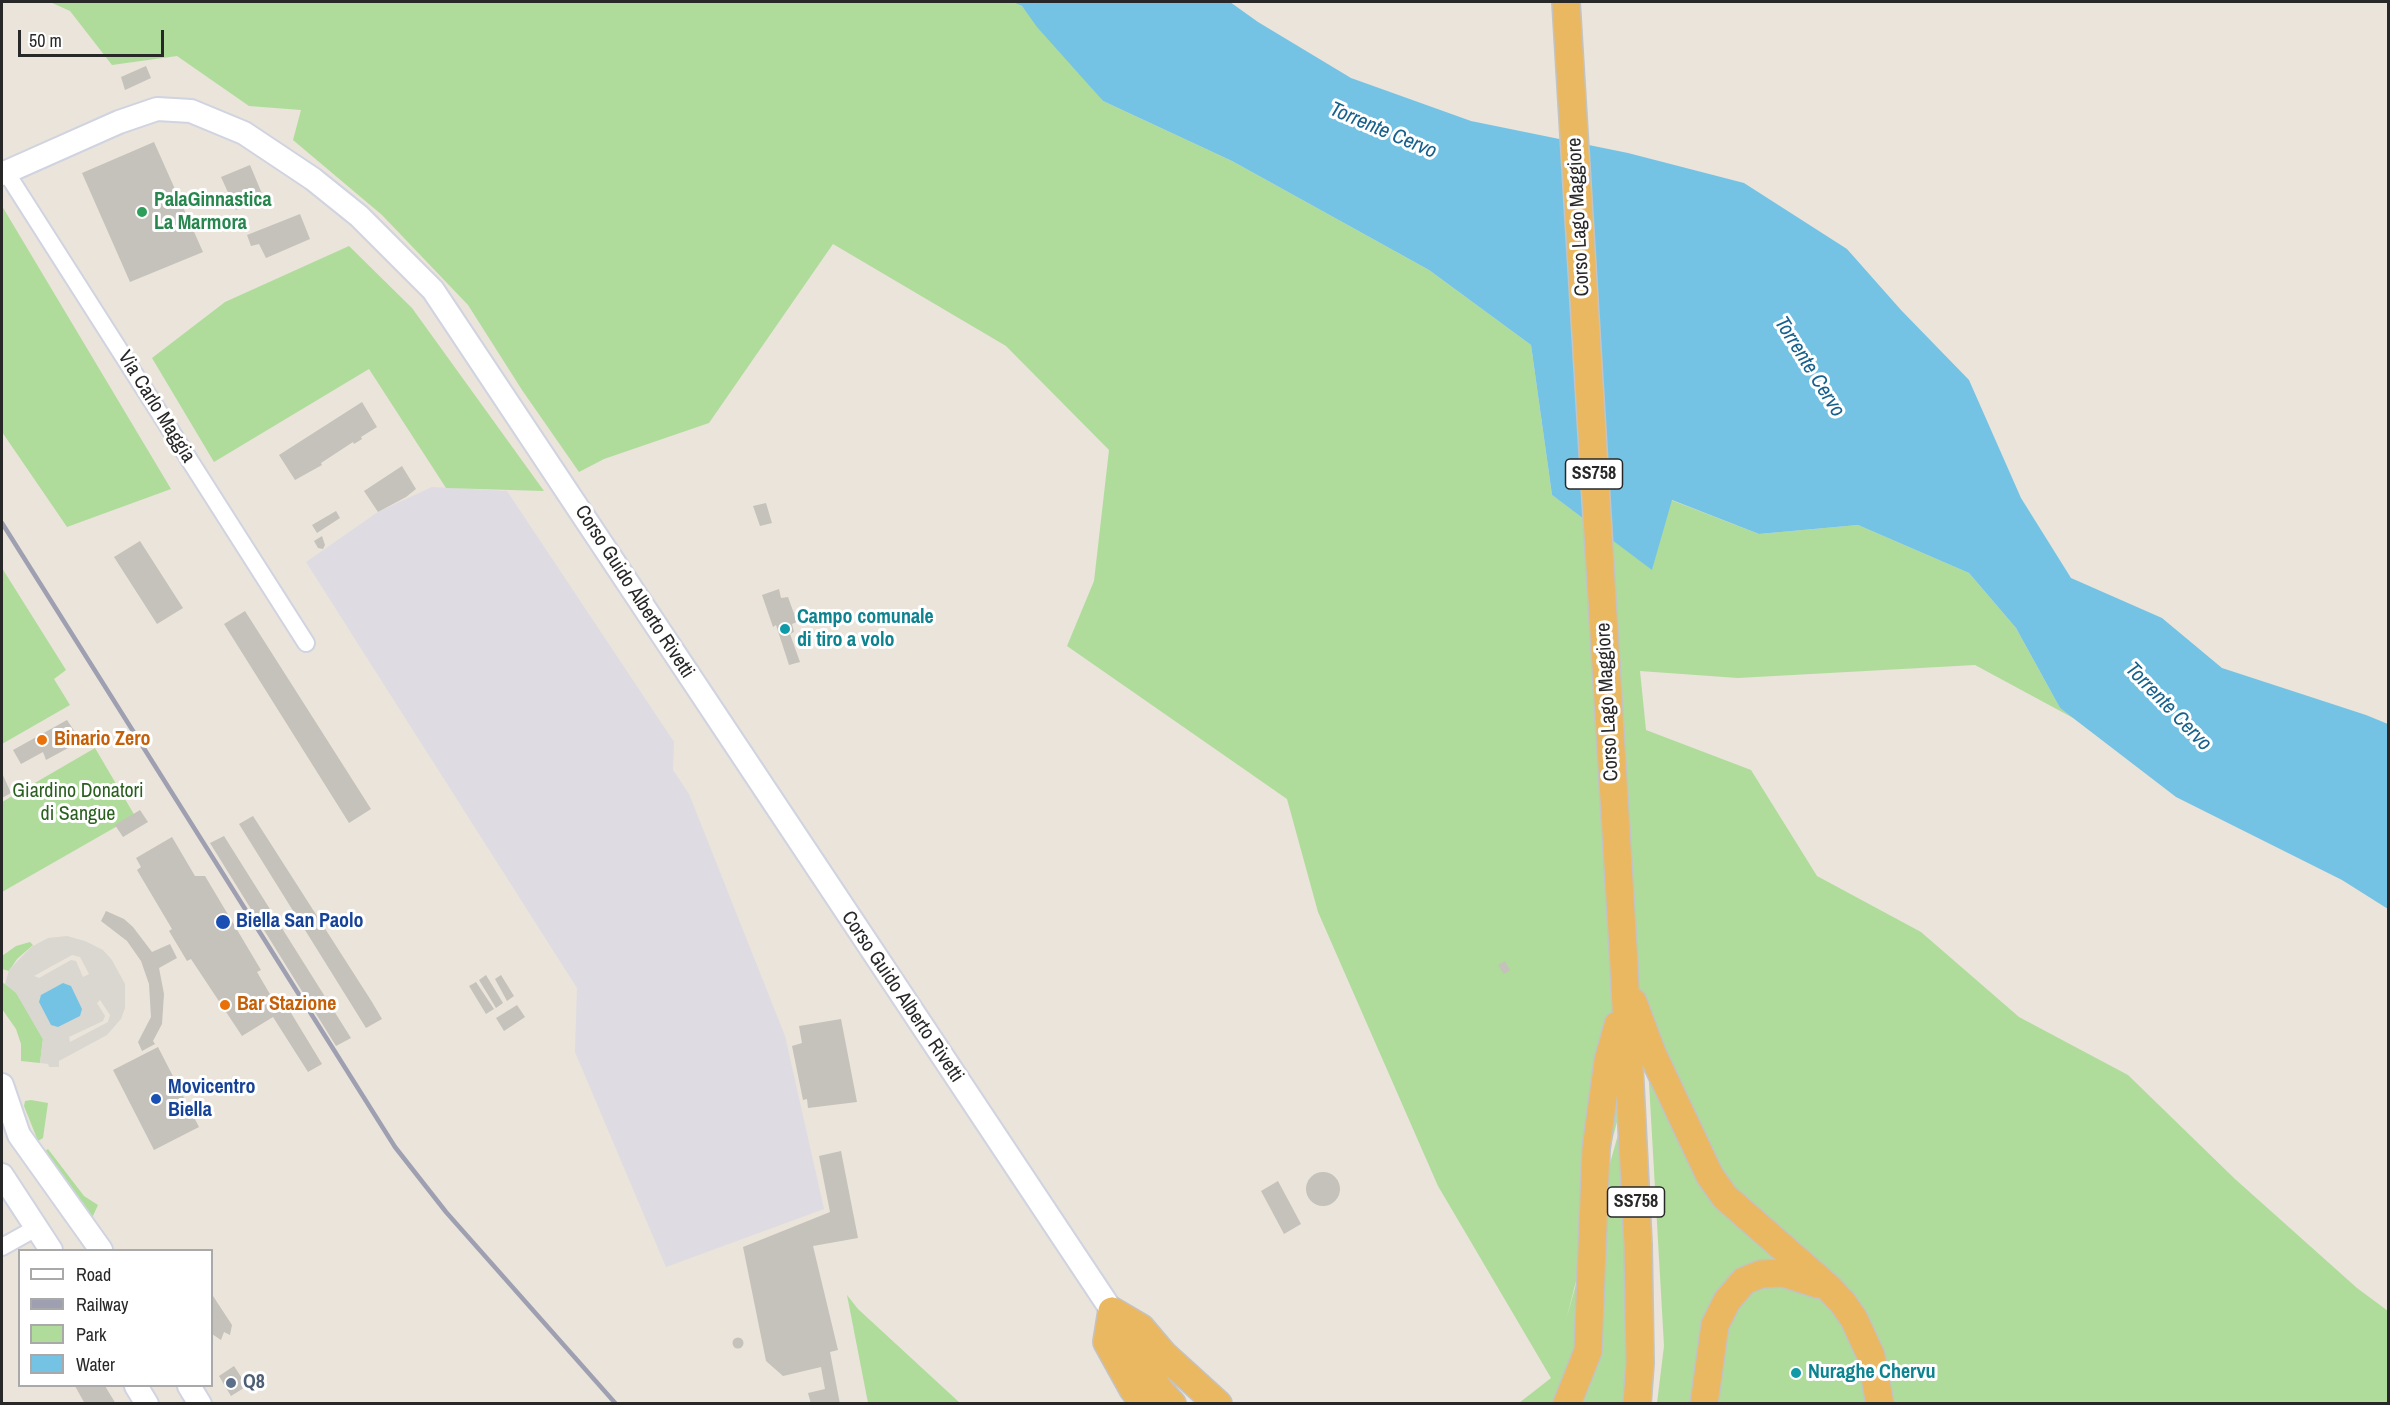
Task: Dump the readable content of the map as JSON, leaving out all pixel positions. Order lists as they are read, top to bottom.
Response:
{
  "streets": {
    "highway": ["Corso Lago Maggiore", "SS758"],
    "main road": ["Corso Guido Alberto Rivetti"],
    "street": ["Via Carlo Maggia"]
  },
  "crossings": [
    ["Via Carlo Maggia", "Corso Guido Alberto Rivetti"]
  ],
  "water": ["Torrente Cervo"],
  "parks": ["Giardino Donatori di Sangue"],
  "places": [
    "PalaGinnastica La Marmora",
    "Campo comunale di tiro a volo",
    "Binario Zero",
    "Biella San Paolo",
    "Bar Stazione",
    "Movicentro Biella",
    "Nuraghe Chervu",
    "Q8"
  ],
  "legend": [
    "Road",
    "Railway",
    "Park",
    "Water"
  ],
  "scale_bar": "50 m"
}
